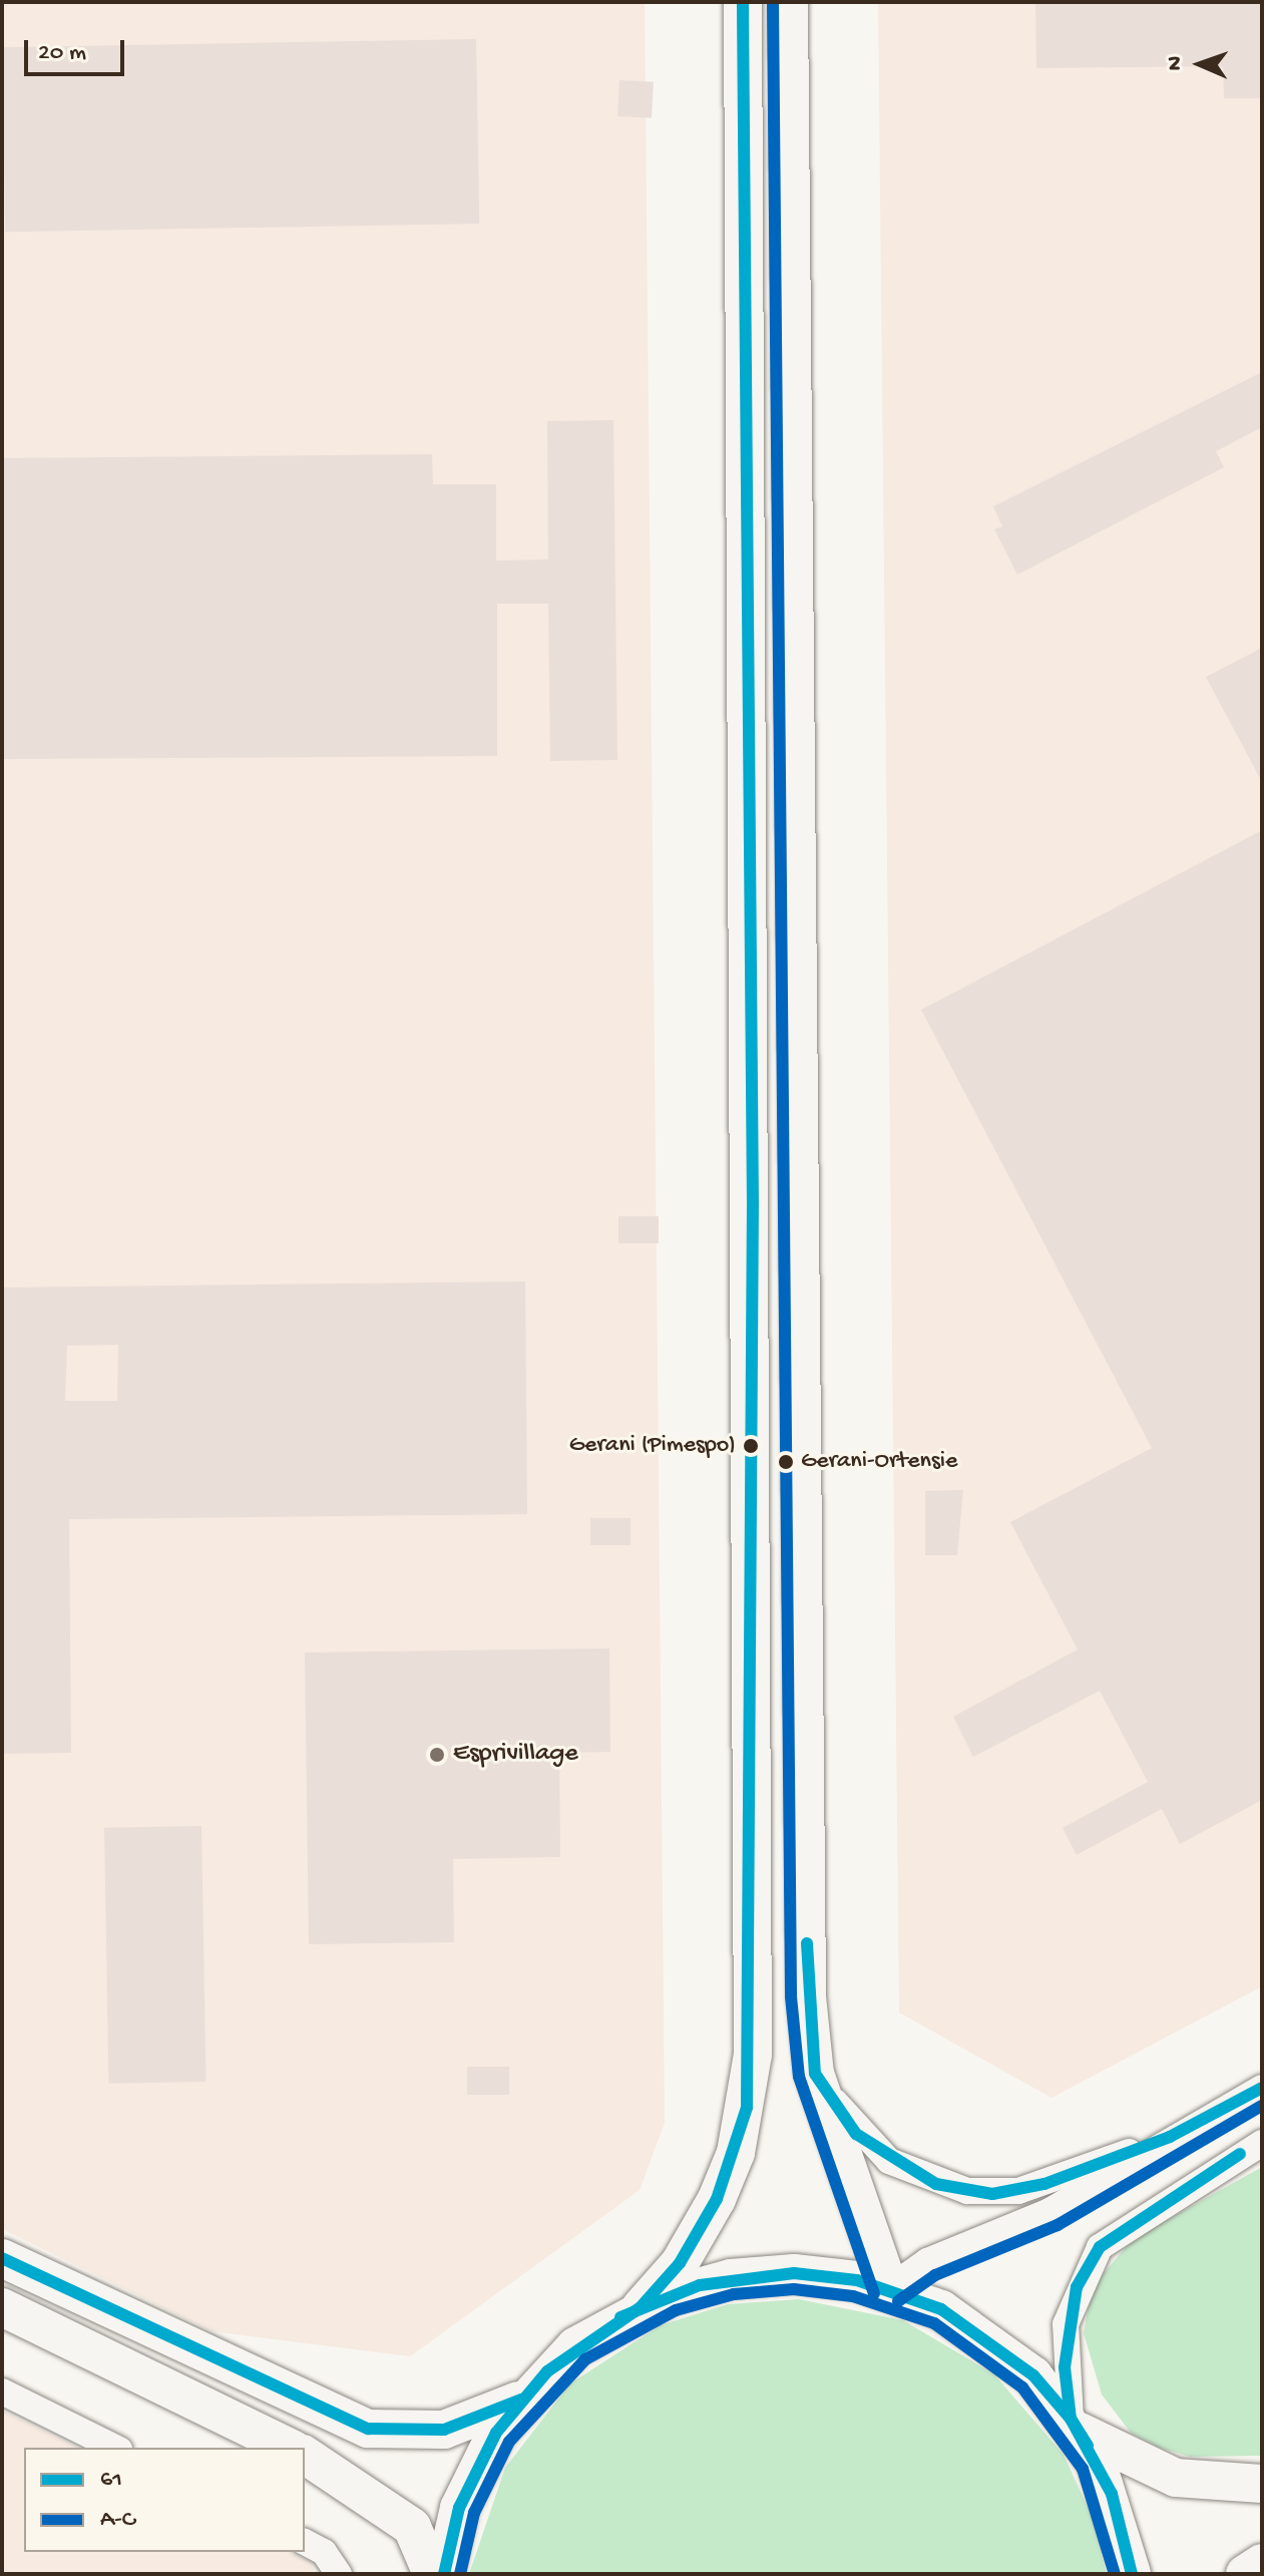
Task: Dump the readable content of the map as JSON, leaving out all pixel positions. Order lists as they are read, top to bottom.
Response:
{
  "places": ["Gerani (Pimespo)", "Gerani-Ortensie", "Esprivillage"],
  "lines": ["transit line 61", "transit line A-C"],
  "legend": ["61", "A-C"],
  "scale_bar": "20 m",
  "north": "left"
}
